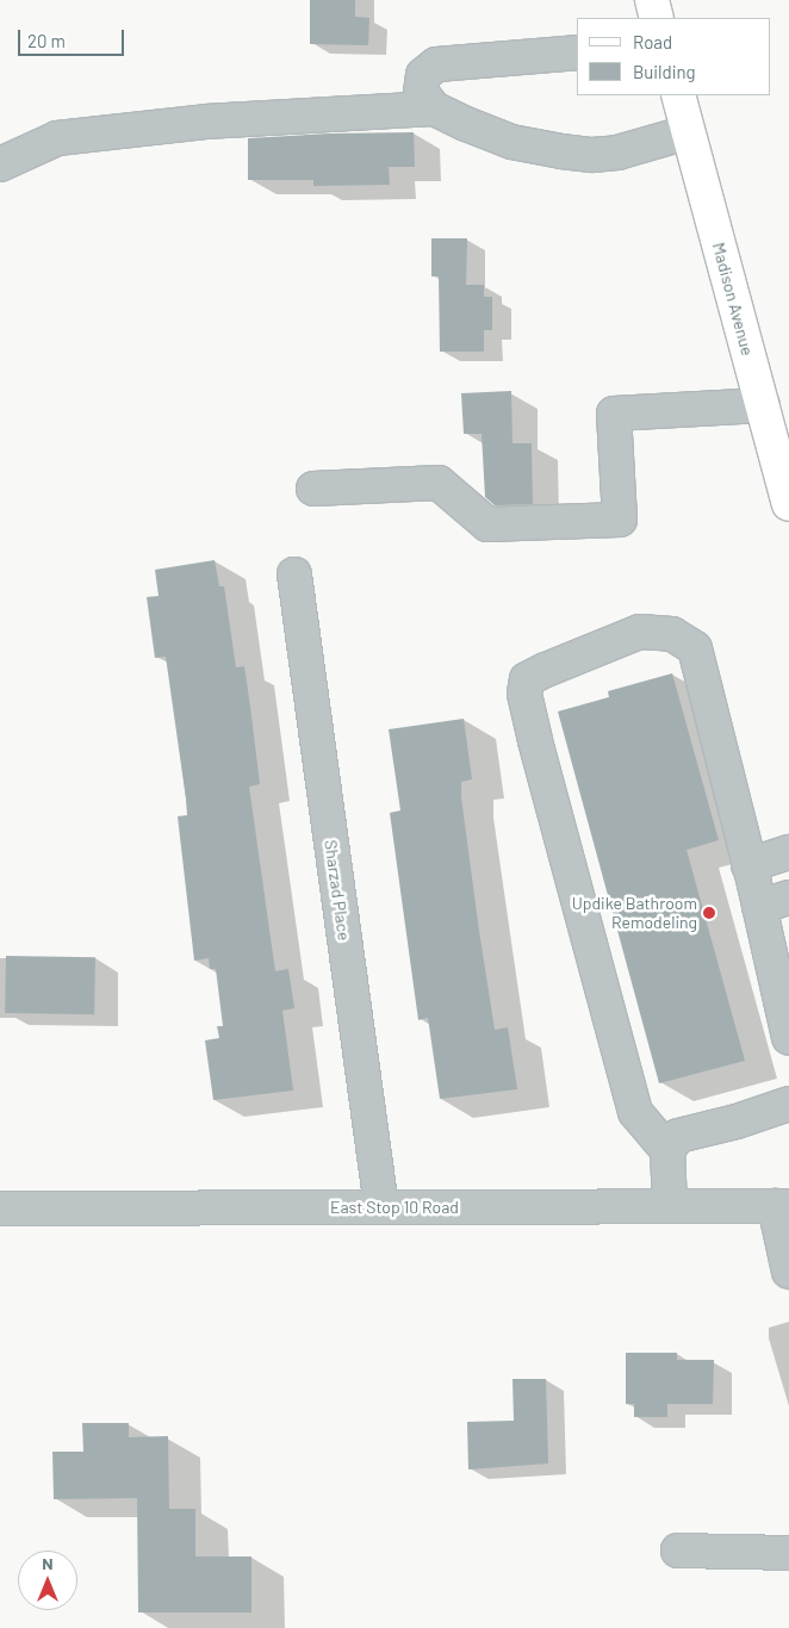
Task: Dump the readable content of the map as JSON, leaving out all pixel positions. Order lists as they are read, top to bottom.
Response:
{
  "streets": {
    "main road": ["Madison Avenue"],
    "street": ["Sharzad Place", "East Stop 10 Road"]
  },
  "crossings": [
    ["Sharzad Place", "East Stop 10 Road"]
  ],
  "places": ["Updike Bathroom Remodeling"],
  "legend": ["Road", "Building"],
  "scale_bar": "20 m",
  "north": "top"
}
